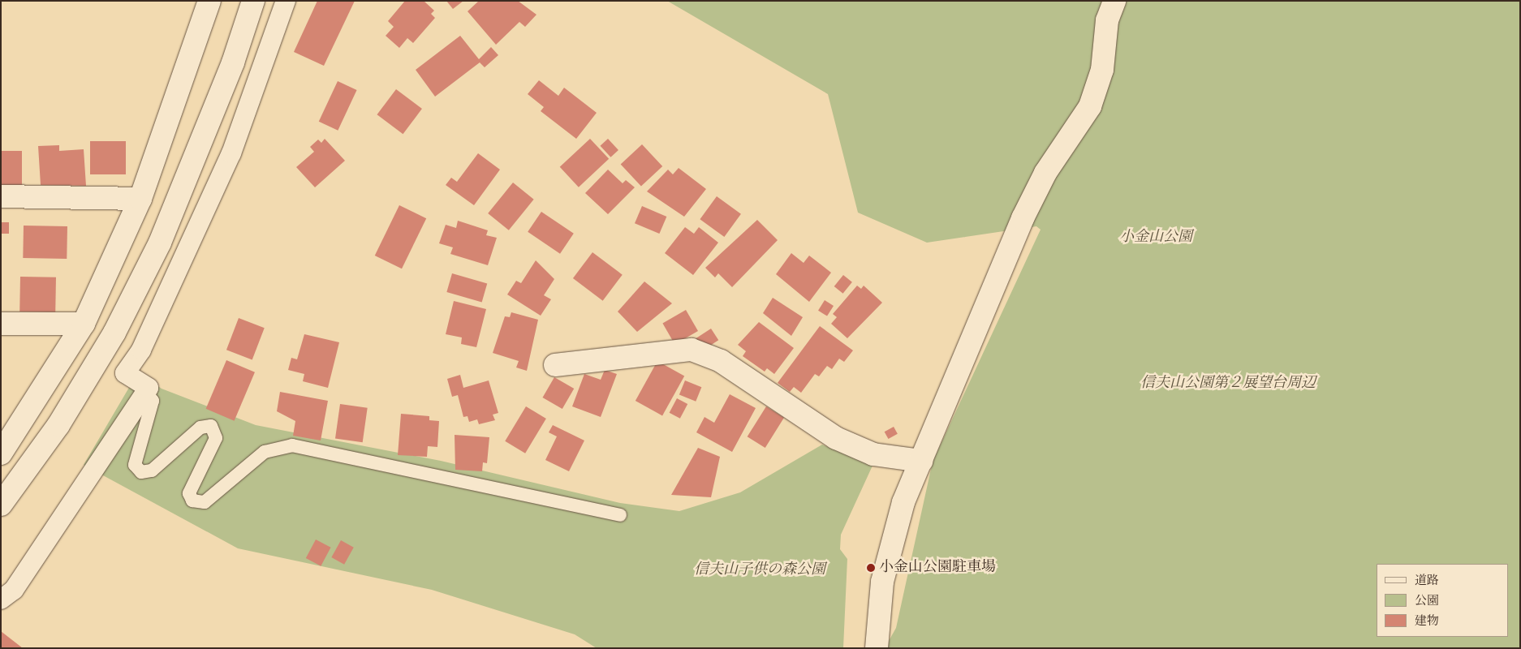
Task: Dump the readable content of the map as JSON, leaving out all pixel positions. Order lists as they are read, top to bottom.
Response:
{
  "parks": ["小金山公園", "信夫山公園第２展望台周辺", "信夫山子供の森公園"],
  "places": ["小金山公園駐車場"],
  "legend": ["道路", "公園", "建物"]
}
